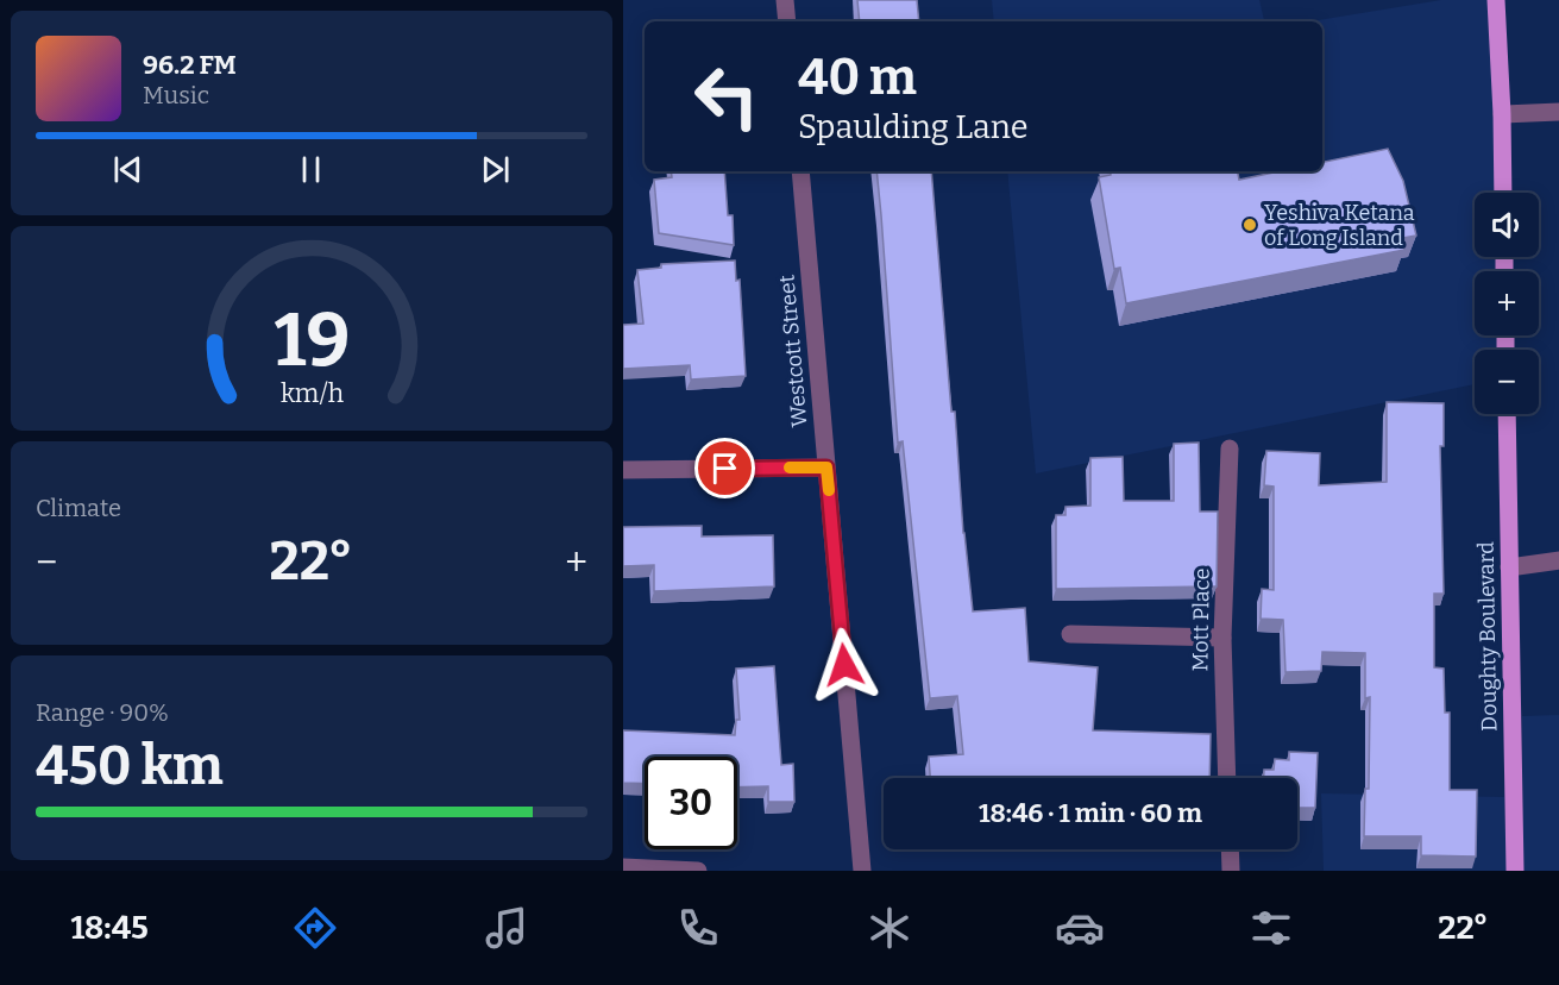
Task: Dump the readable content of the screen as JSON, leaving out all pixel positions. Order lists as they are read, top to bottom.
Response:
{
  "streets": {
    "main road": ["Doughty Boulevard"],
    "street": ["Westcott Street", "Mott Place"]
  },
  "places": ["Yeshiva Ketana of Long Island"],
  "page": {
    "turn": ["40 m", "Spaulding Lane"],
    "song": ["96.2 FM", "Music"],
    "map_buttons": ["+", "−"],
    "tile": [
      "Climate",
      ["Range · 90%", "450 km"]
    ],
    "heat": ["−", "22°", "+"],
    "limit": "30",
    "trip": "18:46 · 1 min · 60 m",
    "tabs": ["18:45", "22°"],
    "gauge": ["19", "km/h"]
  }
}
